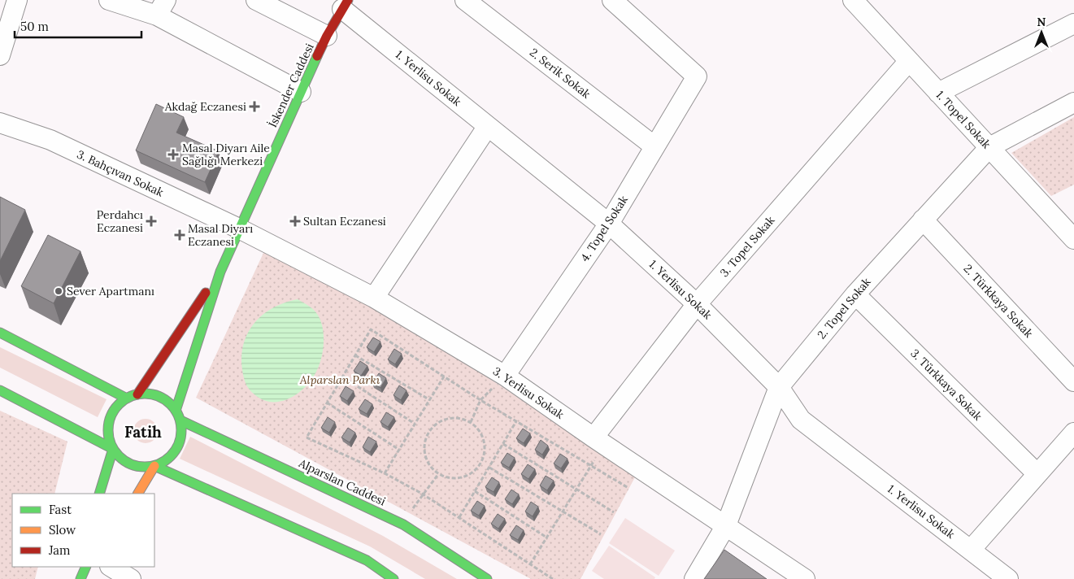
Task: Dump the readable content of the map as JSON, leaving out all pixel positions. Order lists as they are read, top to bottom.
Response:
{
  "streets": {
    "main road": ["İskender Caddesi", "Alparslan Caddesi"],
    "street": [
      "2. Serik Sokak",
      "1. Yerlisu Sokak",
      "1. Topel Sokak",
      "3. Bahçıvan Sokak",
      "4. Topel Sokak",
      "3. Topel Sokak",
      "2. Türkkaya Sokak",
      "2. Topel Sokak",
      "3. Türkkaya Sokak",
      "3. Yerlisu Sokak"
    ]
  },
  "crossings": [
    ["2. Serik Sokak", "4. Topel Sokak"],
    ["1. Yerlisu Sokak", "İskender Caddesi"],
    ["1. Yerlisu Sokak", "4. Topel Sokak"],
    ["1. Yerlisu Sokak", "3. Topel Sokak"],
    ["1. Yerlisu Sokak", "2. Topel Sokak"],
    ["İskender Caddesi", "3. Bahçıvan Sokak"],
    ["İskender Caddesi", "3. Yerlisu Sokak"],
    ["1. Topel Sokak", "3. Topel Sokak"],
    ["1. Topel Sokak", "2. Topel Sokak"],
    ["3. Bahçıvan Sokak", "3. Yerlisu Sokak"],
    ["4. Topel Sokak", "3. Yerlisu Sokak"],
    ["3. Topel Sokak", "3. Yerlisu Sokak"],
    ["2. Türkkaya Sokak", "2. Topel Sokak"],
    ["2. Topel Sokak", "3. Türkkaya Sokak"],
    ["2. Topel Sokak", "3. Yerlisu Sokak"]
  ],
  "districts": ["Fatih"],
  "parks": ["Alparslan Parkı"],
  "places": {
    "health": [
      "Akdağ Eczanesi",
      "Masal Diyarı Aile Sağlığı Merkezi",
      "Perdahcı Eczanesi",
      "Sultan Eczanesi",
      "Masal Diyarı Eczanesi"
    ],
    "other": ["Sever Apartmanı"]
  },
  "legend": ["Fast", "Slow", "Jam"],
  "scale_bar": "50 m",
  "north": "top"
}
